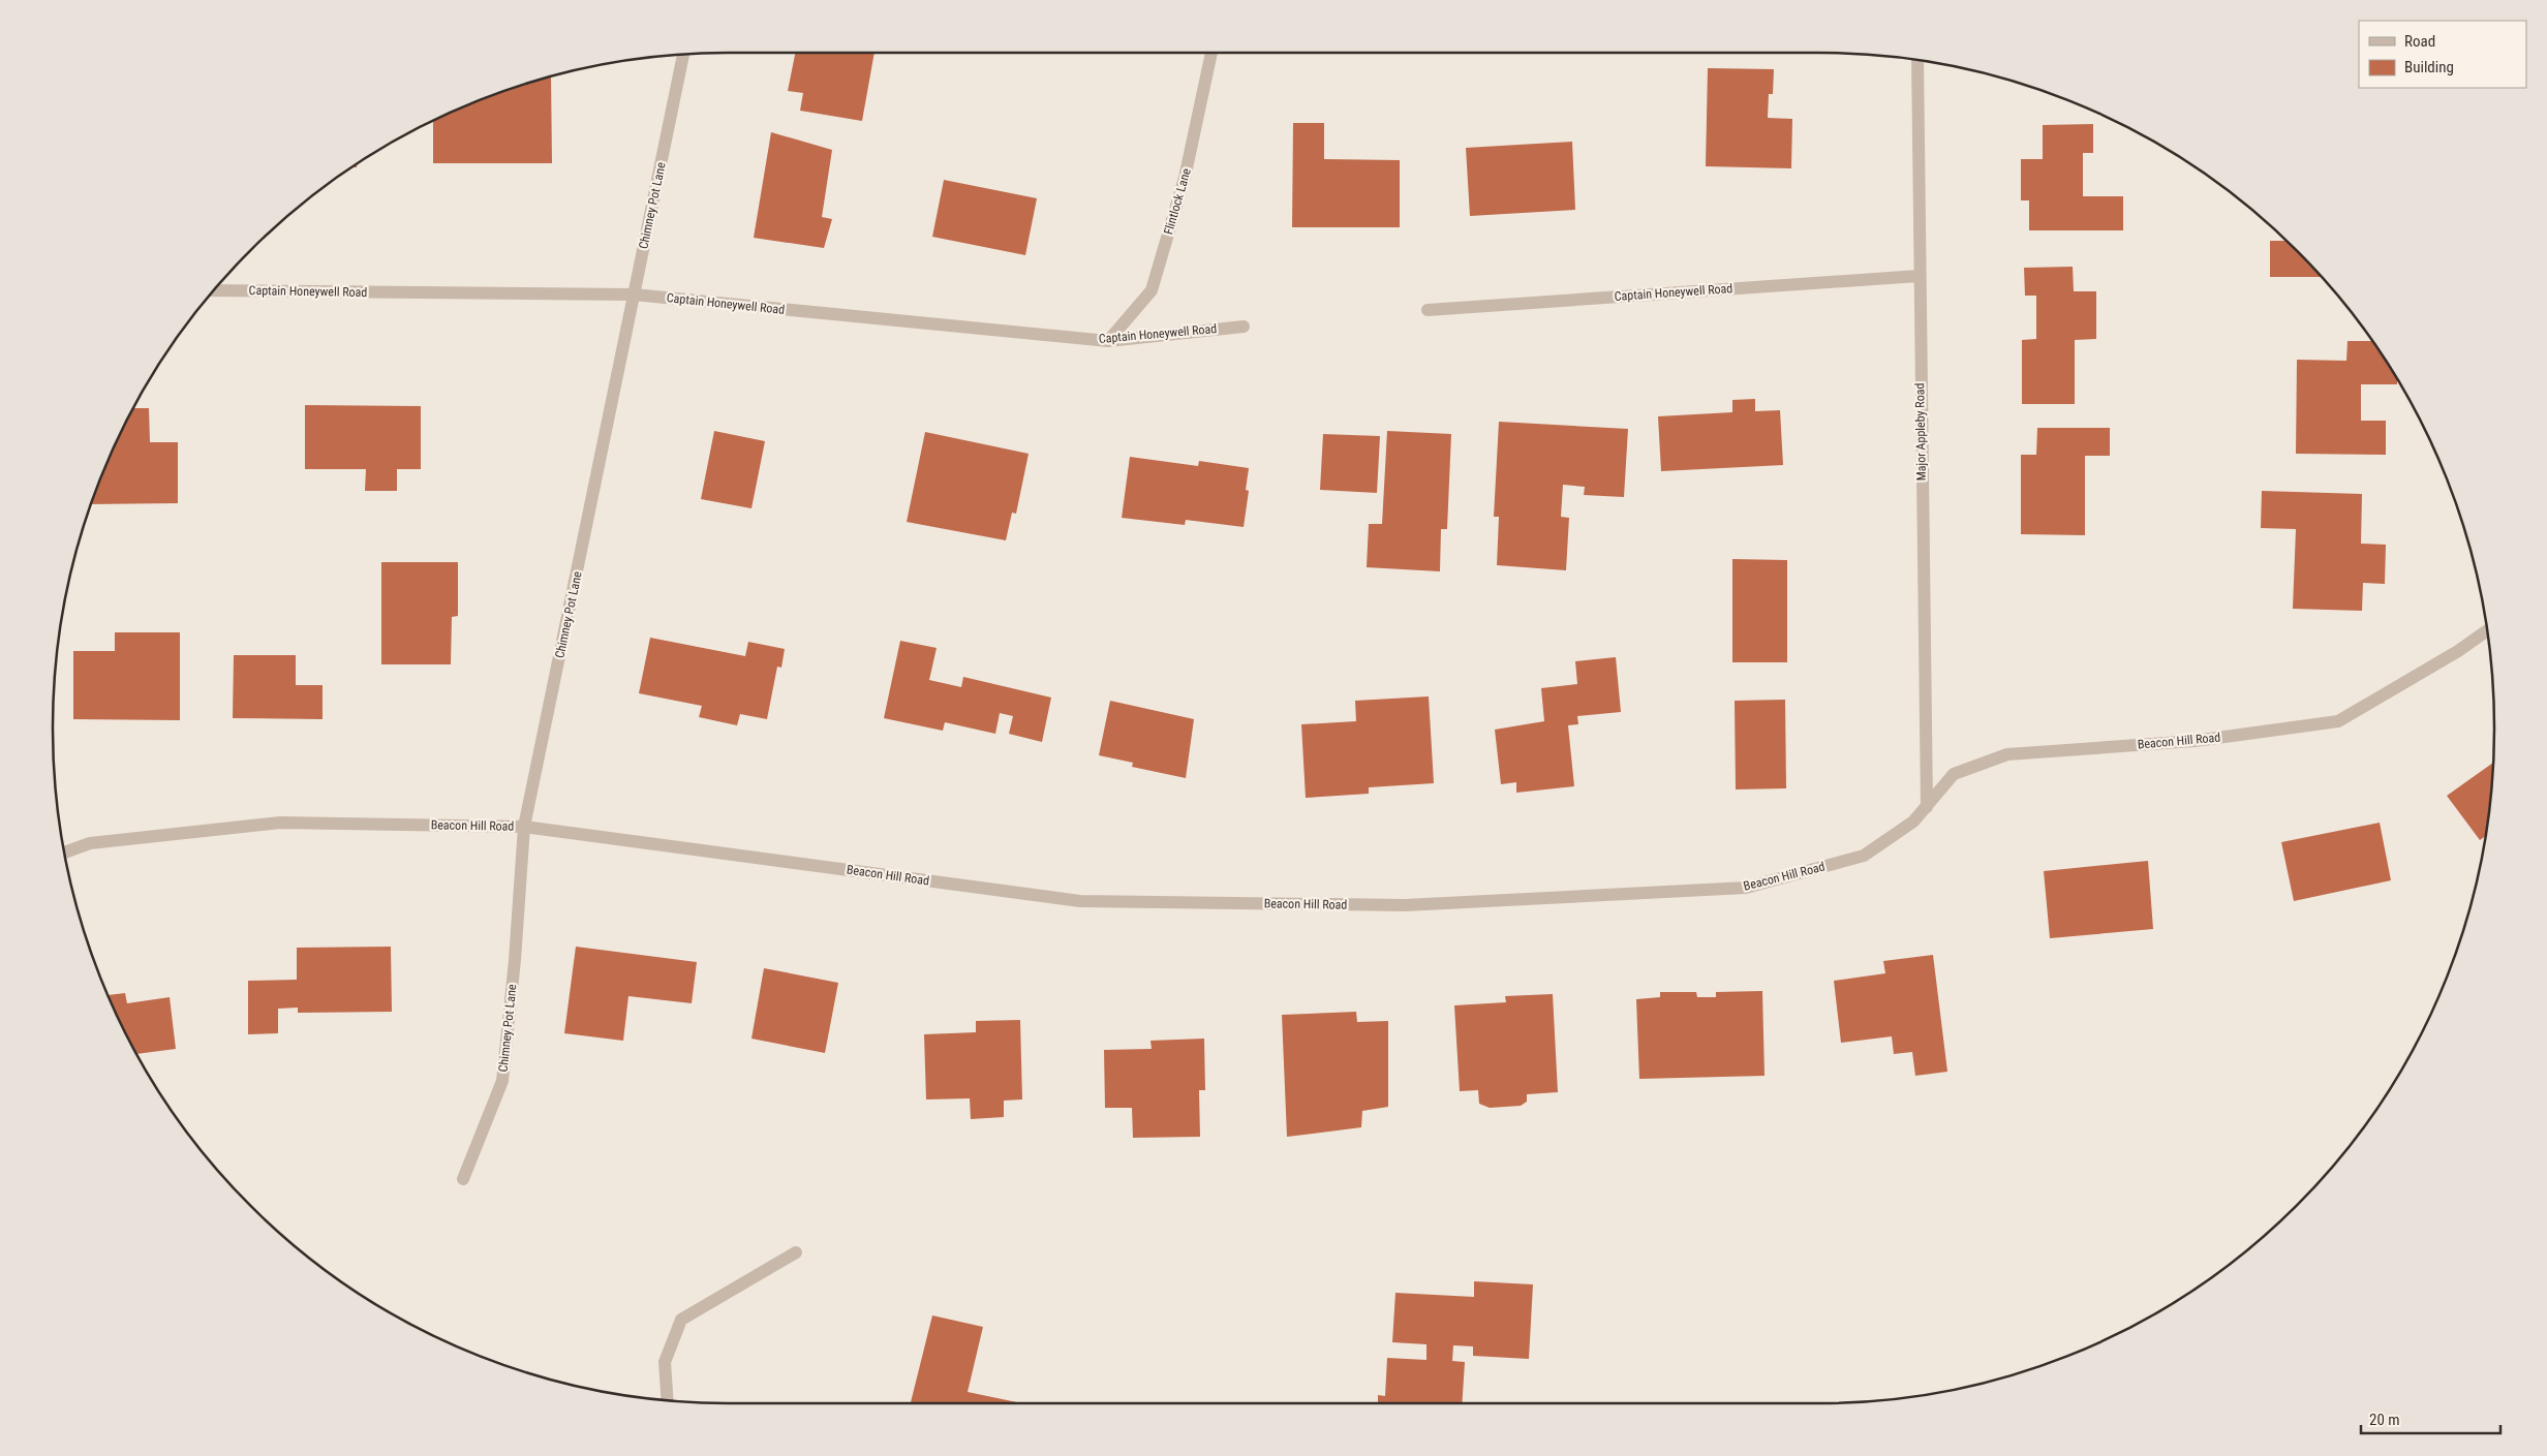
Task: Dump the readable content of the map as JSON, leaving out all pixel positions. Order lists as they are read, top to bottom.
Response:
{
  "streets": {
    "street": [
      "Flintlock Lane",
      "Chimney Pot Lane",
      "Captain Honeywell Road",
      "Major Appleby Road",
      "Beacon Hill Road"
    ]
  },
  "crossings": [
    ["Flintlock Lane", "Captain Honeywell Road"],
    ["Chimney Pot Lane", "Captain Honeywell Road"],
    ["Chimney Pot Lane", "Beacon Hill Road"],
    ["Captain Honeywell Road", "Major Appleby Road"],
    ["Major Appleby Road", "Beacon Hill Road"]
  ],
  "legend": ["Road", "Building"],
  "scale_bar": "20 m"
}
